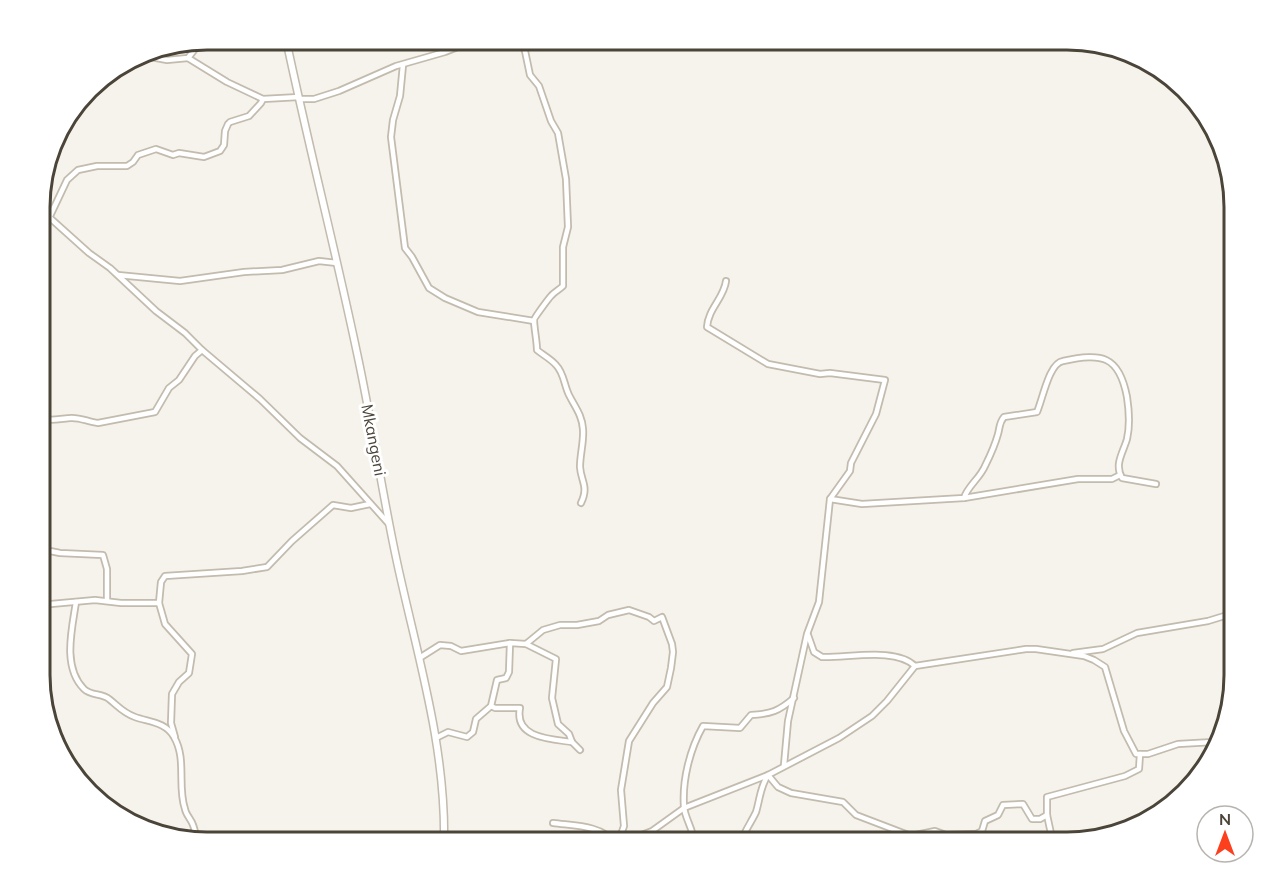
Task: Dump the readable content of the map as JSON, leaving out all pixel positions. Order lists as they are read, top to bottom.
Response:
{
  "streets": {
    "street": ["Mkangeni"]
  },
  "north": "top"
}
